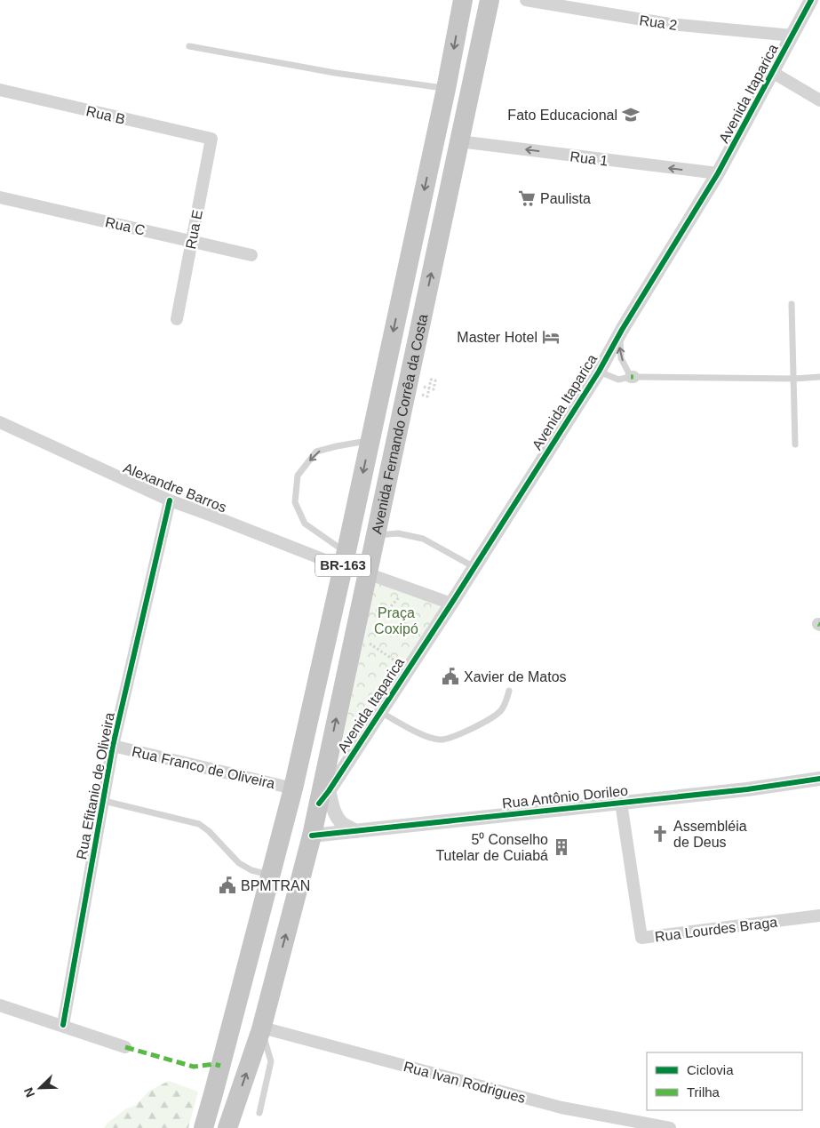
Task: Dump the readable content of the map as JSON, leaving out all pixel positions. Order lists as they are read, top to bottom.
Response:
{
  "streets": {
    "highway": ["Avenida Fernando Corrêa da Costa", "BR-163"],
    "street": [
      "Rua 2",
      "Avenida Itaparica",
      "Rua B",
      "Rua 1",
      "Rua C",
      "Rua E",
      "Alexandre Barros",
      "Rua Franco de Oliveira",
      "Rua Efitanio de Oliveira",
      "Rua Antônio Dorileo",
      "Rua Lourdes Braga",
      "Rua Ivan Rodrigues"
    ]
  },
  "crossings": [
    ["Rua 2", "Avenida Itaparica"],
    ["Avenida Itaparica", "Rua 1"],
    ["Avenida Itaparica", "Avenida Fernando Corrêa da Costa"],
    ["Rua B", "Rua E"],
    ["Rua 1", "Avenida Fernando Corrêa da Costa"],
    ["Rua C", "Rua E"],
    ["Avenida Fernando Corrêa da Costa", "Alexandre Barros"],
    ["Avenida Fernando Corrêa da Costa", "Rua Franco de Oliveira"],
    ["Avenida Fernando Corrêa da Costa", "Rua Antônio Dorileo"],
    ["Avenida Fernando Corrêa da Costa", "Rua Ivan Rodrigues"],
    ["Alexandre Barros", "Rua Efitanio de Oliveira"],
    ["Rua Franco de Oliveira", "Rua Efitanio de Oliveira"],
    ["Rua Antônio Dorileo", "Rua Lourdes Braga"]
  ],
  "one_way": ["Rua 1"],
  "parks": ["Praça Coxipó"],
  "places": {
    "school or university": ["Fato Educacional"],
    "supermarket": ["Paulista"],
    "hotel": ["Master Hotel"],
    "public building": ["Xavier de Matos", "BPMTRAN"],
    "church": ["Assembléia de Deus"],
    "building": ["5⁰ Conselho Tutelar de Cuiabá"]
  },
  "legend": ["Ciclovia", "Trilha"],
  "north": "bottom left"
}
